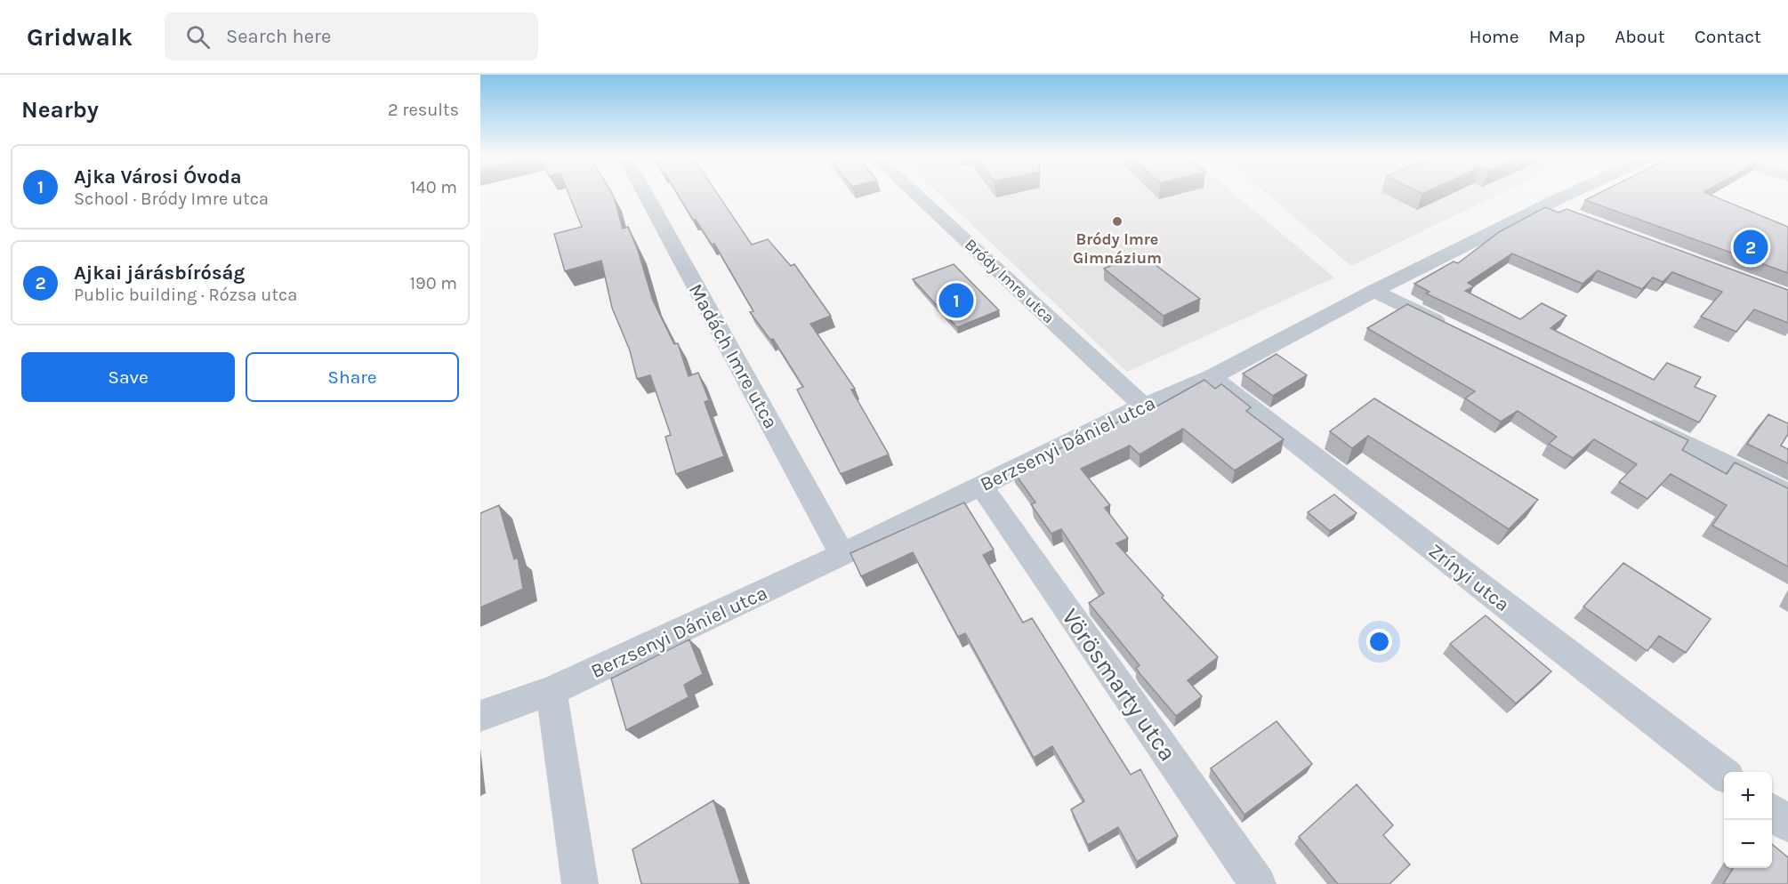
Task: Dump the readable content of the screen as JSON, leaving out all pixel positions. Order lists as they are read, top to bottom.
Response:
{
  "streets": {
    "street": [
      "Bródy Imre utca",
      "Madách Imre utca",
      "Berzsenyi Dániel utca",
      "Zrínyi utca",
      "Vörösmarty utca"
    ]
  },
  "crossings": [
    ["Bródy Imre utca", "Berzsenyi Dániel utca"],
    ["Madách Imre utca", "Berzsenyi Dániel utca"],
    ["Berzsenyi Dániel utca", "Zrínyi utca"],
    ["Berzsenyi Dániel utca", "Vörösmarty utca"]
  ],
  "places": ["Bródy Imre Gimnázium"],
  "page": {
    "header": "Gridwalk",
    "search": "Search here",
    "nav": [
      "Home",
      "Map",
      "About",
      "Contact"
    ],
    "heading": ["Nearby", "2 results"],
    "list": [
      {
        "mark": "1",
        "name": "Ajka Városi Óvoda",
        "note": "School · Bródy Imre utca",
        "value": "140 m"
      },
      {
        "mark": "2",
        "name": "Ajkai járásbíróság",
        "note": "Public building · Rózsa utca",
        "value": "190 m"
      }
    ],
    "pins": ["2", "1"],
    "buttons": ["Save", "Share"],
    "map_buttons": ["+", "−"]
  }
}
